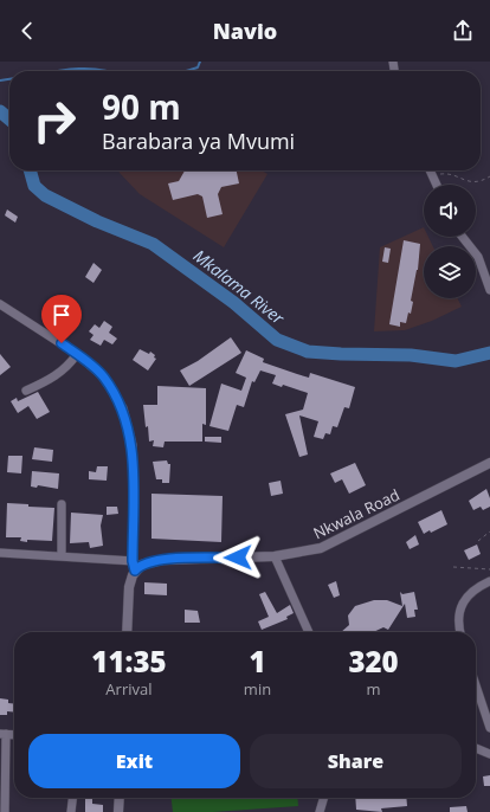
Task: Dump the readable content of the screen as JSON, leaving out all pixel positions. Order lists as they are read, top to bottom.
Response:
{
  "streets": {
    "street": ["Nkwala Road"]
  },
  "water": ["Mkalama River"],
  "page": {
    "header": "Navio",
    "turn": ["90 m", "Barabara ya Mvumi"],
    "eta": [
      "11:35",
      "Arrival",
      "1",
      "min",
      "320",
      "m"
    ],
    "buttons": ["Exit", "Share"]
  }
}
